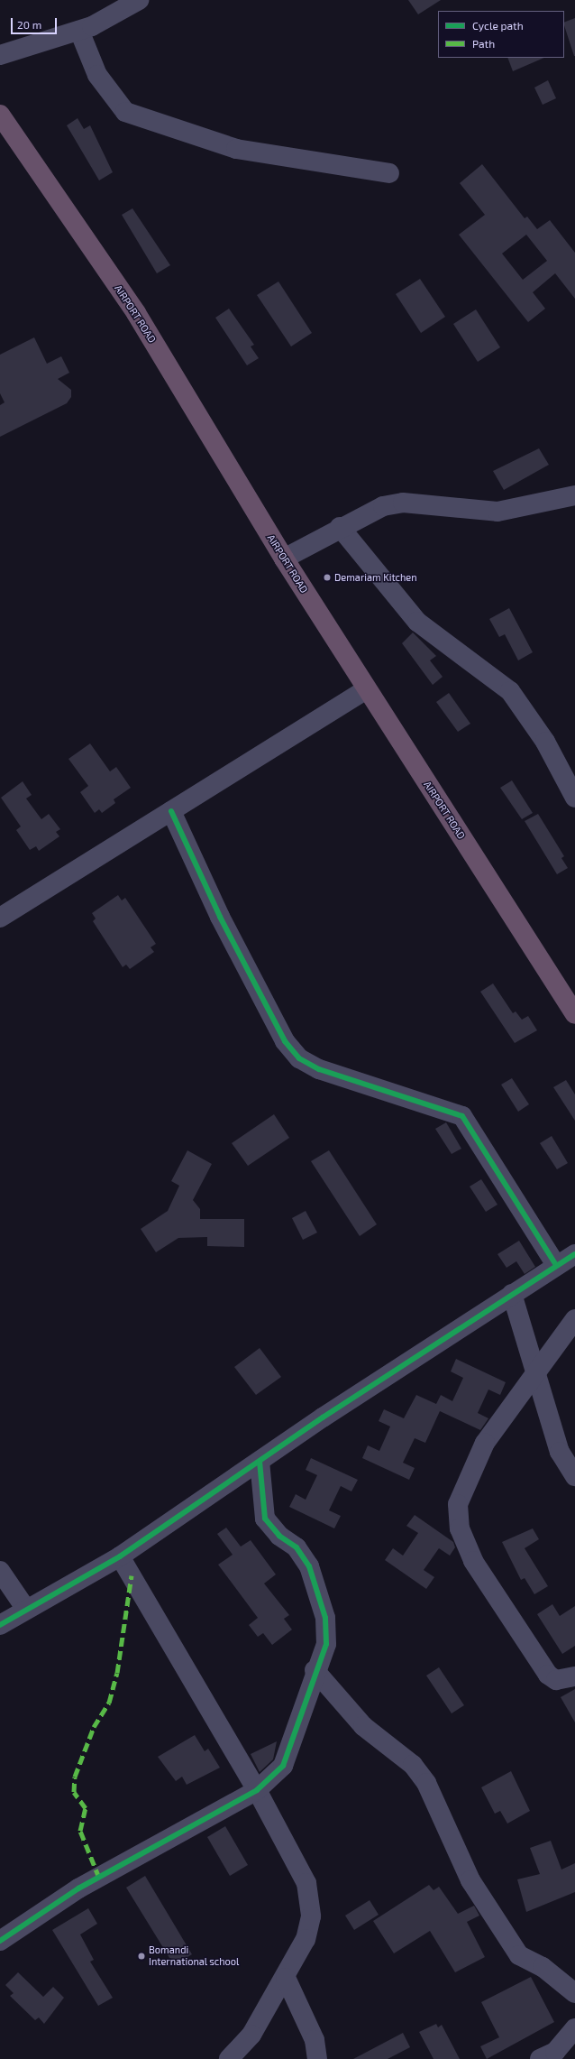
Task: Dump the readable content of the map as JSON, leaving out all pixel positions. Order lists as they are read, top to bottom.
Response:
{
  "streets": {
    "highway": ["AIRPORT ROAD"]
  },
  "places": ["Demariam Kitchen", "Bomandi International school"],
  "legend": ["Cycle path", "Path"],
  "scale_bar": "20 m"
}
